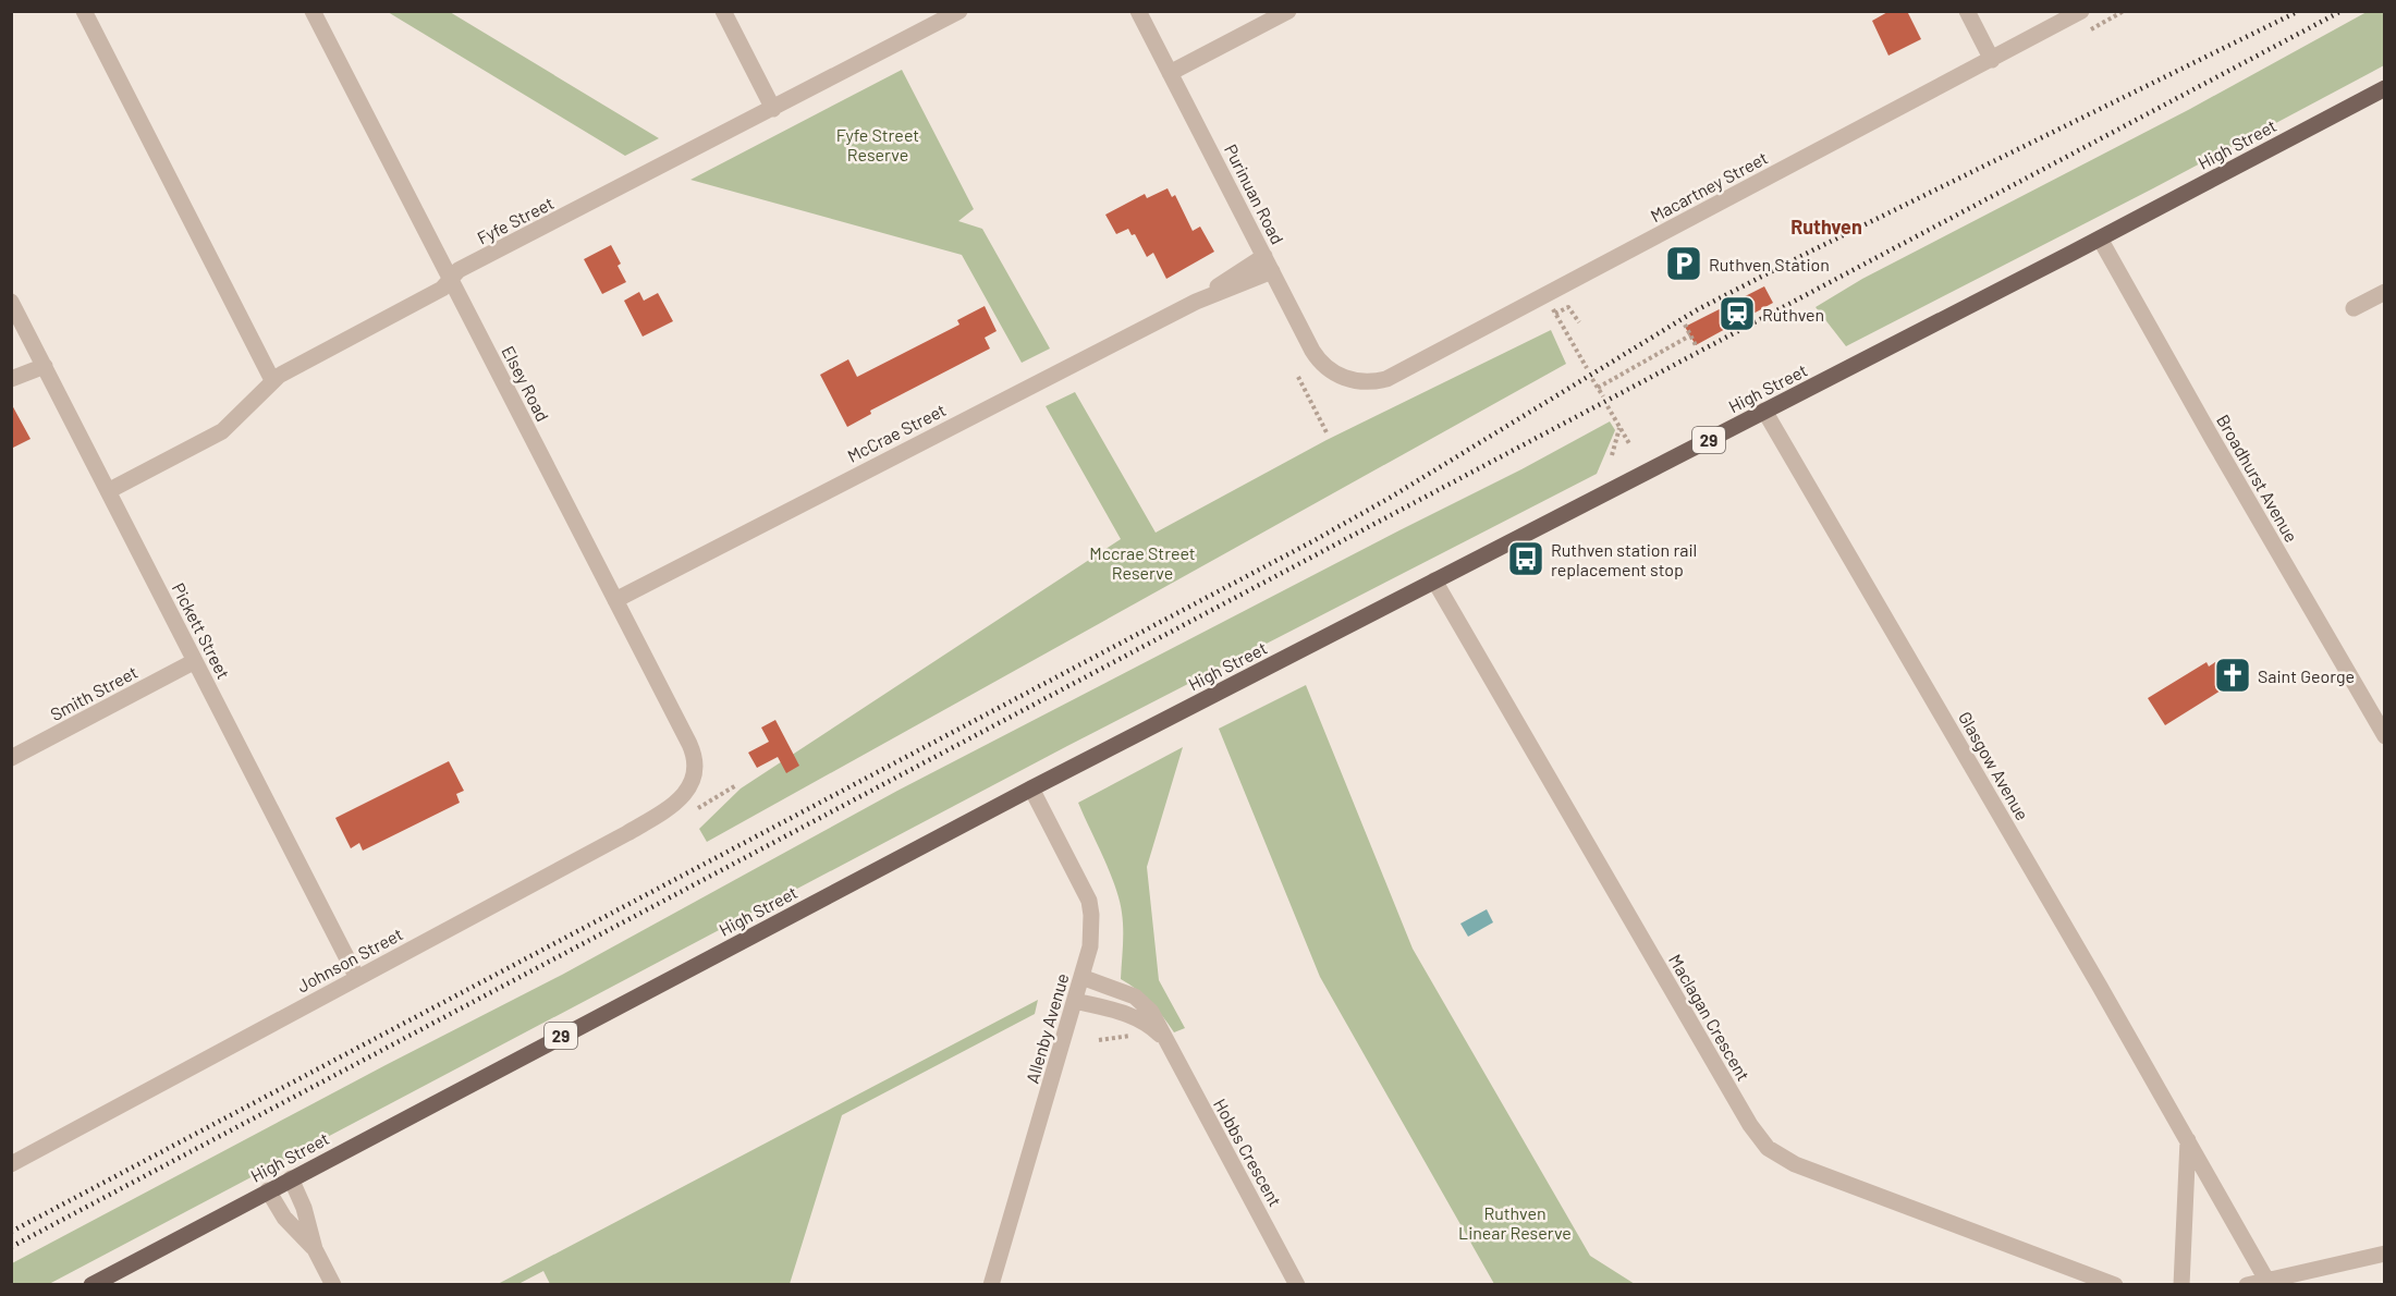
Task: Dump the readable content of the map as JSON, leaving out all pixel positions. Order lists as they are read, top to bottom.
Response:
{
  "streets": {
    "main road": ["High Street", "29"],
    "street": [
      "Macartney Street",
      "Purinuan Road",
      "Fyfe Street",
      "Elsey Road",
      "McCrae Street",
      "Broadhurst Avenue",
      "Pickett Street",
      "Smith Street",
      "Glasgow Avenue",
      "Johnson Street",
      "Maclagan Crescent",
      "Allenby Avenue",
      "Hobbs Crescent"
    ]
  },
  "crossings": [
    ["High Street", "Broadhurst Avenue"],
    ["High Street", "Glasgow Avenue"],
    ["High Street", "Maclagan Crescent"],
    ["High Street", "Allenby Avenue"],
    ["Macartney Street", "Purinuan Road"],
    ["Purinuan Road", "McCrae Street"],
    ["Fyfe Street", "Elsey Road"],
    ["Fyfe Street", "Pickett Street"],
    ["Elsey Road", "McCrae Street"],
    ["Elsey Road", "Johnson Street"],
    ["Pickett Street", "Smith Street"],
    ["Pickett Street", "Johnson Street"],
    ["Allenby Avenue", "Hobbs Crescent"]
  ],
  "districts": ["Ruthven"],
  "parks": ["Fyfe Street Reserve", "Mccrae Street Reserve", "Ruthven Linear Reserve"],
  "places": {
    "parking": ["Ruthven Station"],
    "station": ["Ruthven"],
    "bus stop": ["Ruthven station rail replacement stop"],
    "church": ["Saint George"]
  }
}
